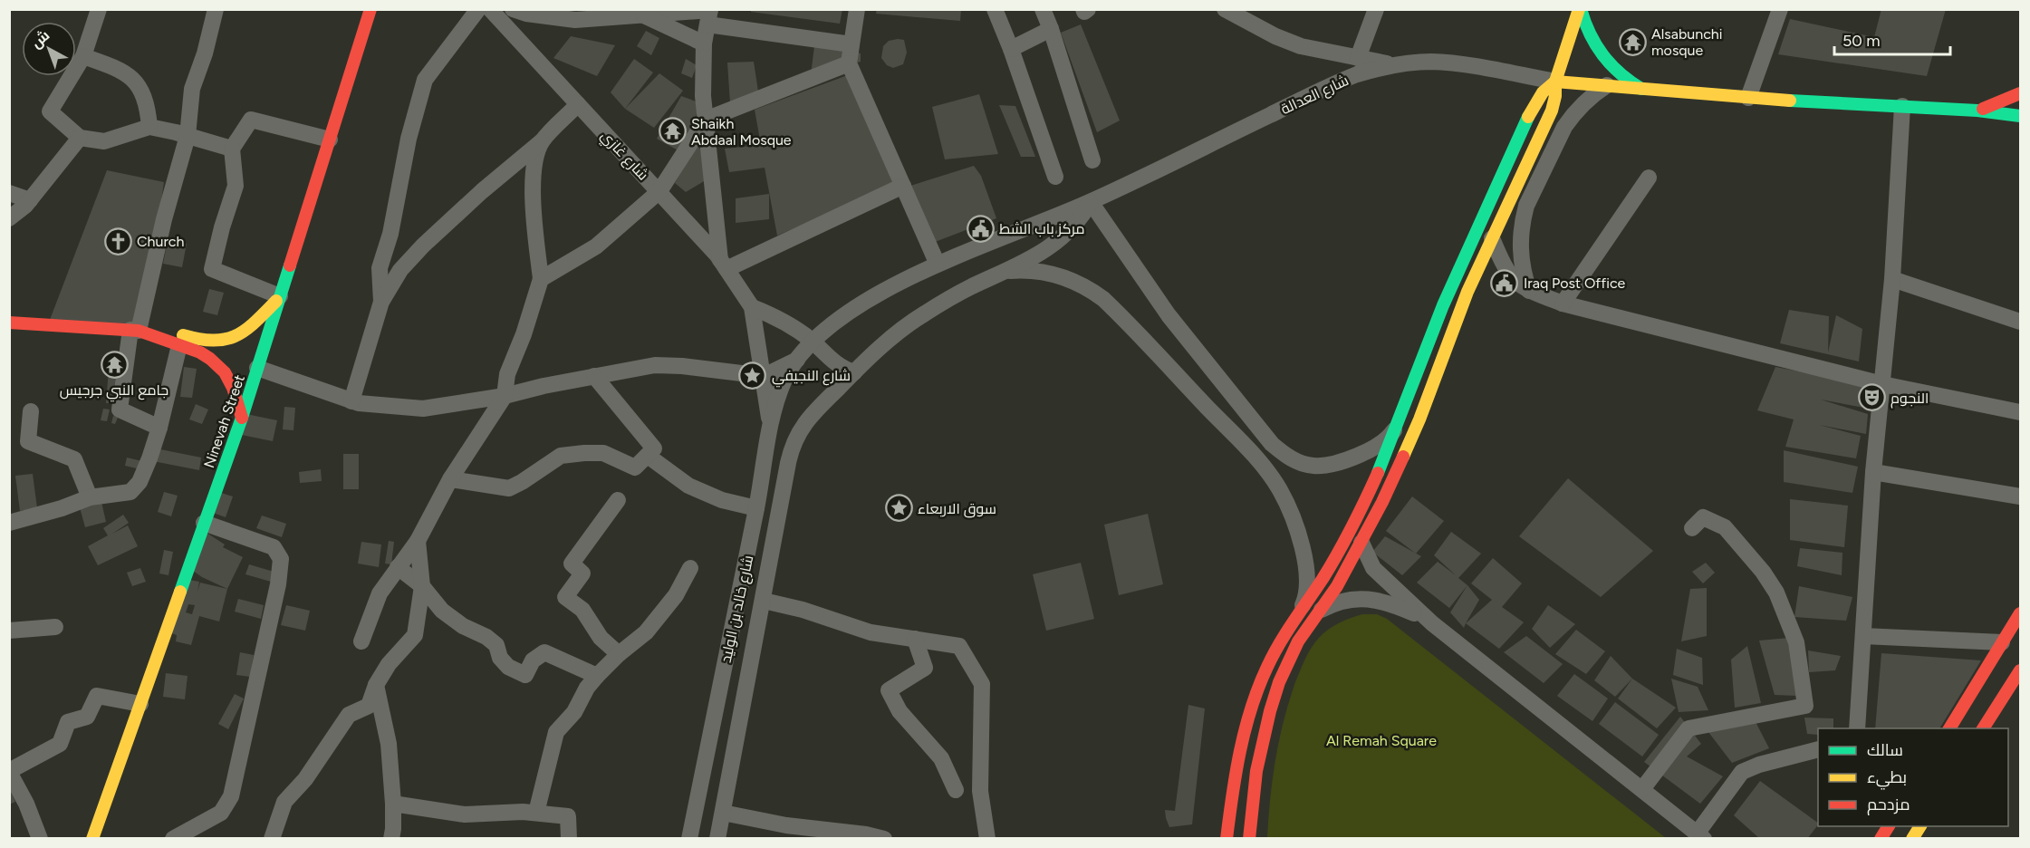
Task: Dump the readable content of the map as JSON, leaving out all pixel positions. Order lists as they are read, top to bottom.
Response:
{
  "streets": {
    "main road": ["Ninevah Street"],
    "street": ["شارع العدالة", "شارع غازي", "شارع خالد بن الوليد"]
  },
  "crossings": [
    ["شارع العدالة", "شارع خالد بن الوليد"],
    ["شارع غازي", "شارع خالد بن الوليد"]
  ],
  "parks": ["Al Remah Square"],
  "places": {
    "temple": ["Alsabunchi mosque", "Shaikh Abdaal Mosque", "جامع النبي جرجيس"],
    "public building": ["مركز باب الشط", "Iraq Post Office"],
    "church": ["Church"],
    "place": ["شارع النجيفي", "سوق الاربعاء"],
    "theatre": ["النجوم"]
  },
  "legend": ["سالك", "بطيء", "مزدحم"],
  "scale_bar": "50 m",
  "north": "top left"
}
